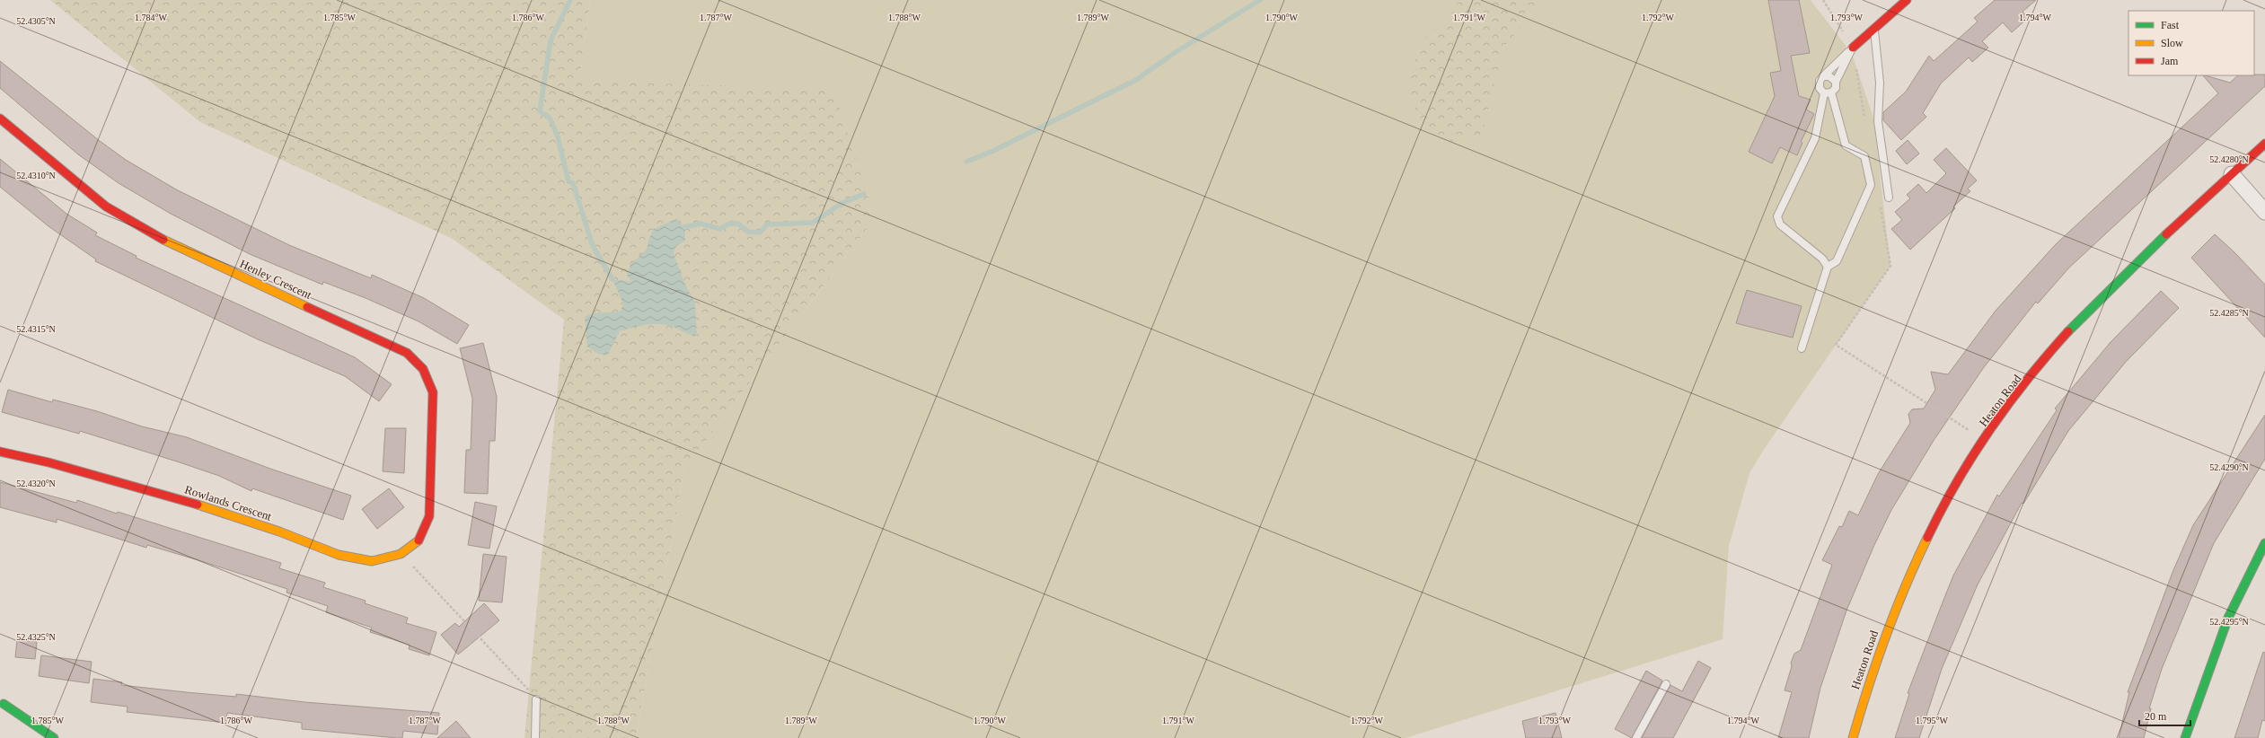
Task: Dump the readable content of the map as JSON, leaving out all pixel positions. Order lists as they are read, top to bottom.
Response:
{
  "streets": {
    "street": ["Henley Crescent", "Heaton Road", "Rowlands Crescent"]
  },
  "crossings": [
    ["Henley Crescent", "Rowlands Crescent"]
  ],
  "legend": ["Fast", "Slow", "Jam"],
  "scale_bar": "20 m",
  "coordinates": [
    "1.784°W",
    "1.785°W",
    "1.786°W",
    "1.787°W",
    "1.788°W",
    "1.789°W",
    "1.790°W",
    "1.791°W",
    "1.792°W",
    "1.793°W",
    "1.794°W",
    "52.4305°N",
    "52.4280°N",
    "52.4310°N",
    "52.4285°N",
    "52.4315°N",
    "52.4290°N",
    "52.4320°N",
    "52.4295°N",
    "52.4325°N",
    "1.795°W"
  ]
}
